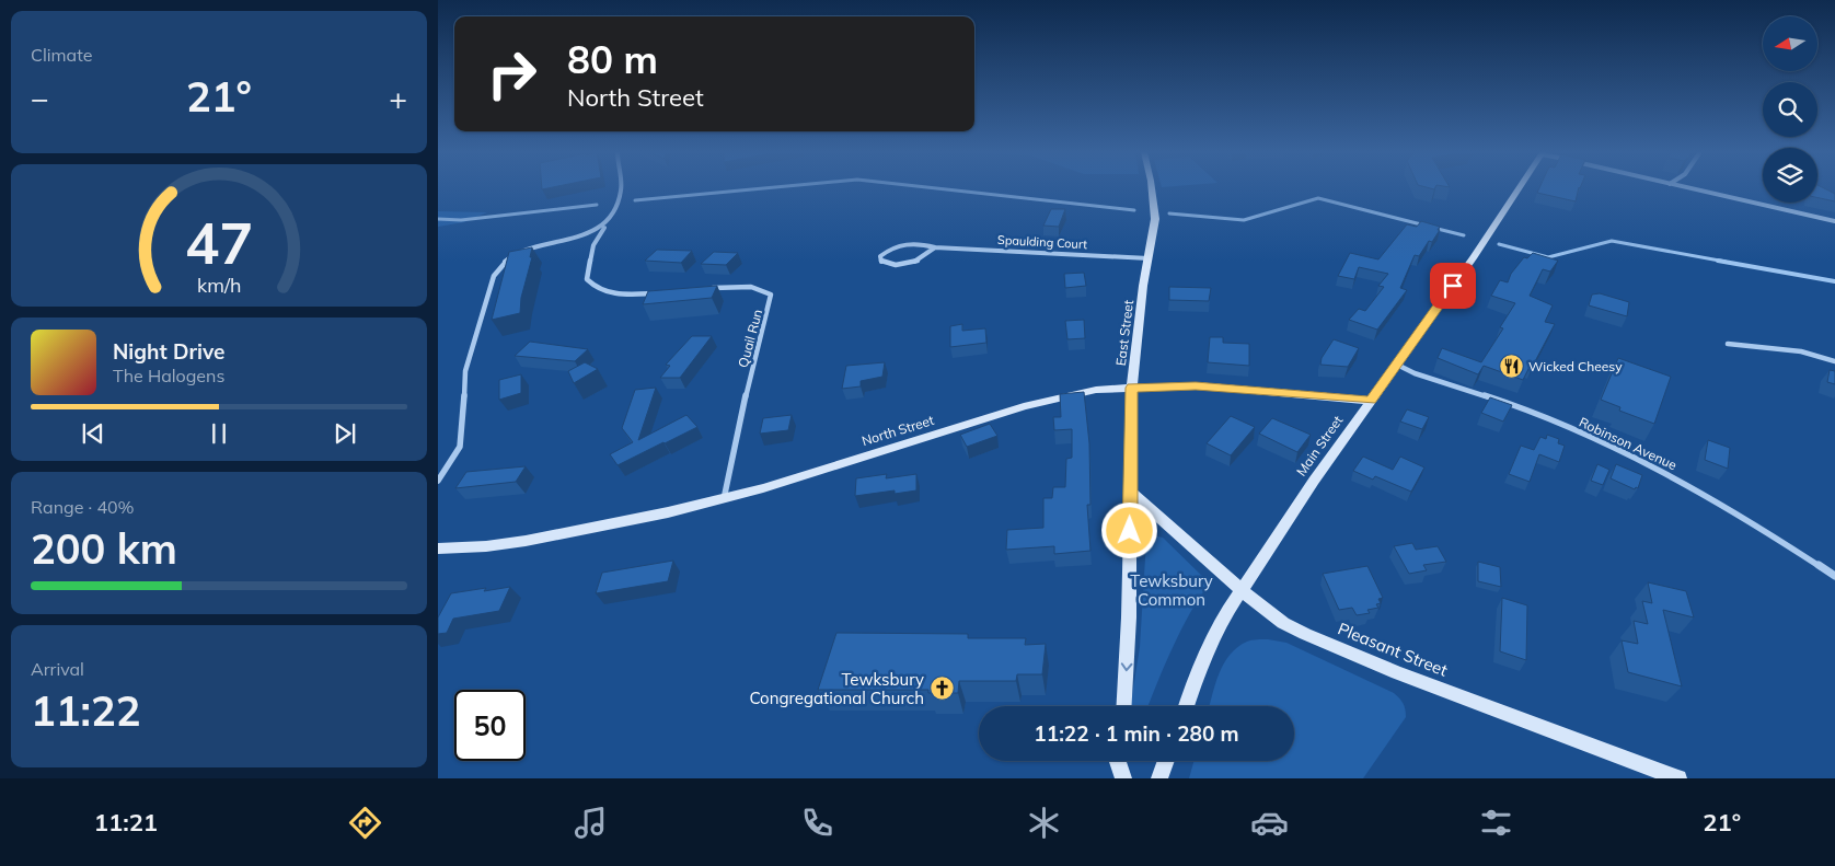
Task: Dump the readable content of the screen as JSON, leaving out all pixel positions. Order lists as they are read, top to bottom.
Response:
{
  "streets": {
    "main road": [
      "East Street",
      "North Street",
      "Main Street",
      "Pleasant Street"
    ],
    "street": ["Spaulding Court", "Quail Run", "Robinson Avenue"]
  },
  "crossings": [
    ["Spaulding Court", "East Street"],
    ["East Street", "North Street"],
    ["East Street", "Pleasant Street"],
    ["Quail Run", "North Street"],
    ["North Street", "Main Street"],
    ["Robinson Avenue", "Main Street"],
    ["Main Street", "Pleasant Street"]
  ],
  "one_way": ["East Street"],
  "parks": ["Tewksbury Common"],
  "places": {
    "restaurant": ["Wicked Cheesy"],
    "church": ["Tewksbury Congregational Church"]
  },
  "north": "left",
  "page": {
    "tile": [
      "Climate",
      ["Range · 40%", "200 km"],
      ["Arrival", "11:22"]
    ],
    "turn": ["80 m", "North Street"],
    "heat": ["−", "21°", "+"],
    "song": ["Night Drive", "The Halogens"],
    "limit": "50",
    "trip": "11:22 · 1 min · 280 m",
    "tabs": ["11:21", "21°"],
    "gauge": ["47", "km/h"]
  }
}
